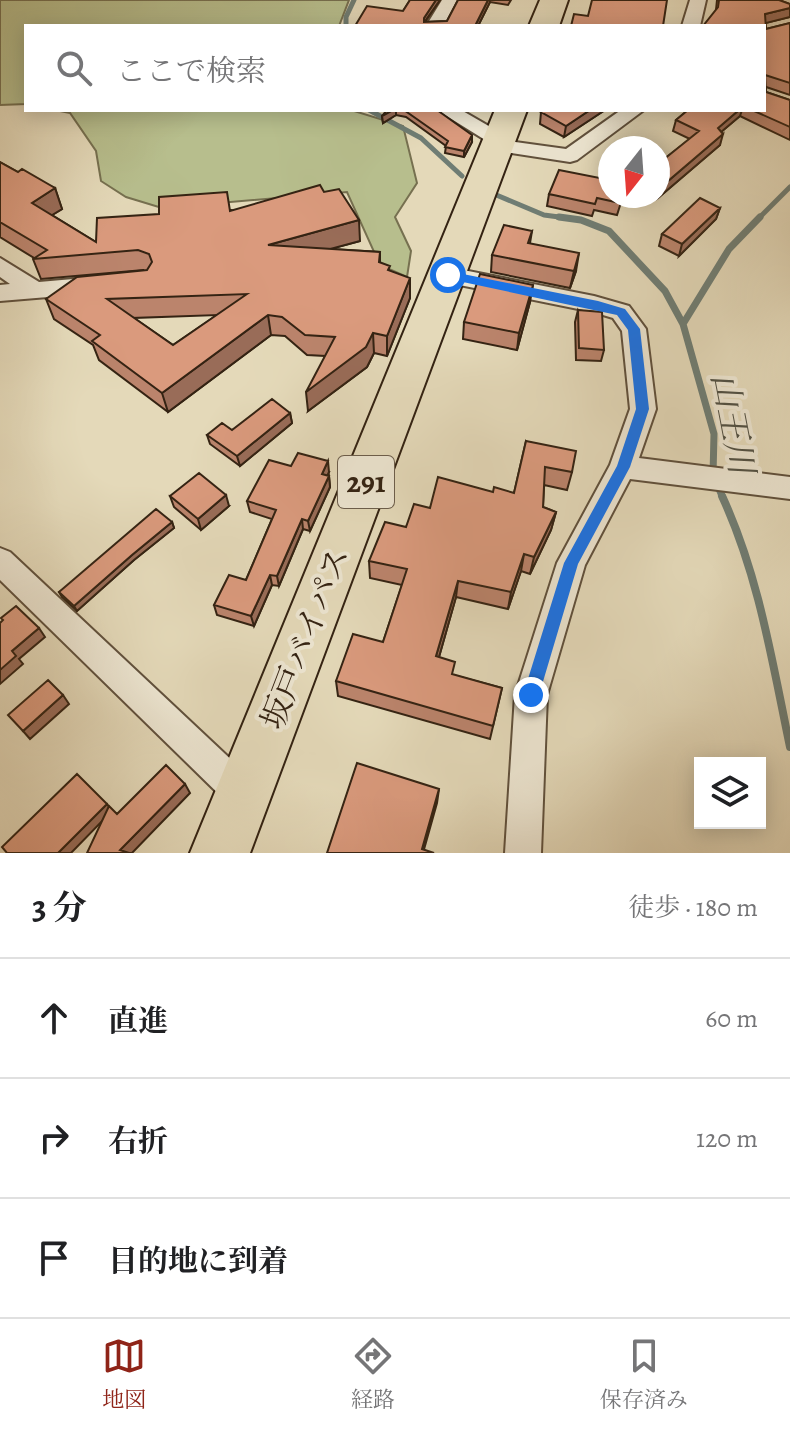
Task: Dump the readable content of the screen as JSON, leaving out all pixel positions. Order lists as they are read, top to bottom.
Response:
{
  "streets": {
    "highway": ["291", "坂戸バイパス"]
  },
  "water": ["山王川"],
  "north": "bottom",
  "page": {
    "search": "ここで検索",
    "heading": ["3 分", "徒歩 · 180 m"],
    "list": [
      ["直進", "60 m"],
      ["右折", "120 m"],
      "目的地に到着"
    ],
    "nav": ["地図", "経路", "保存済み"]
  }
}
